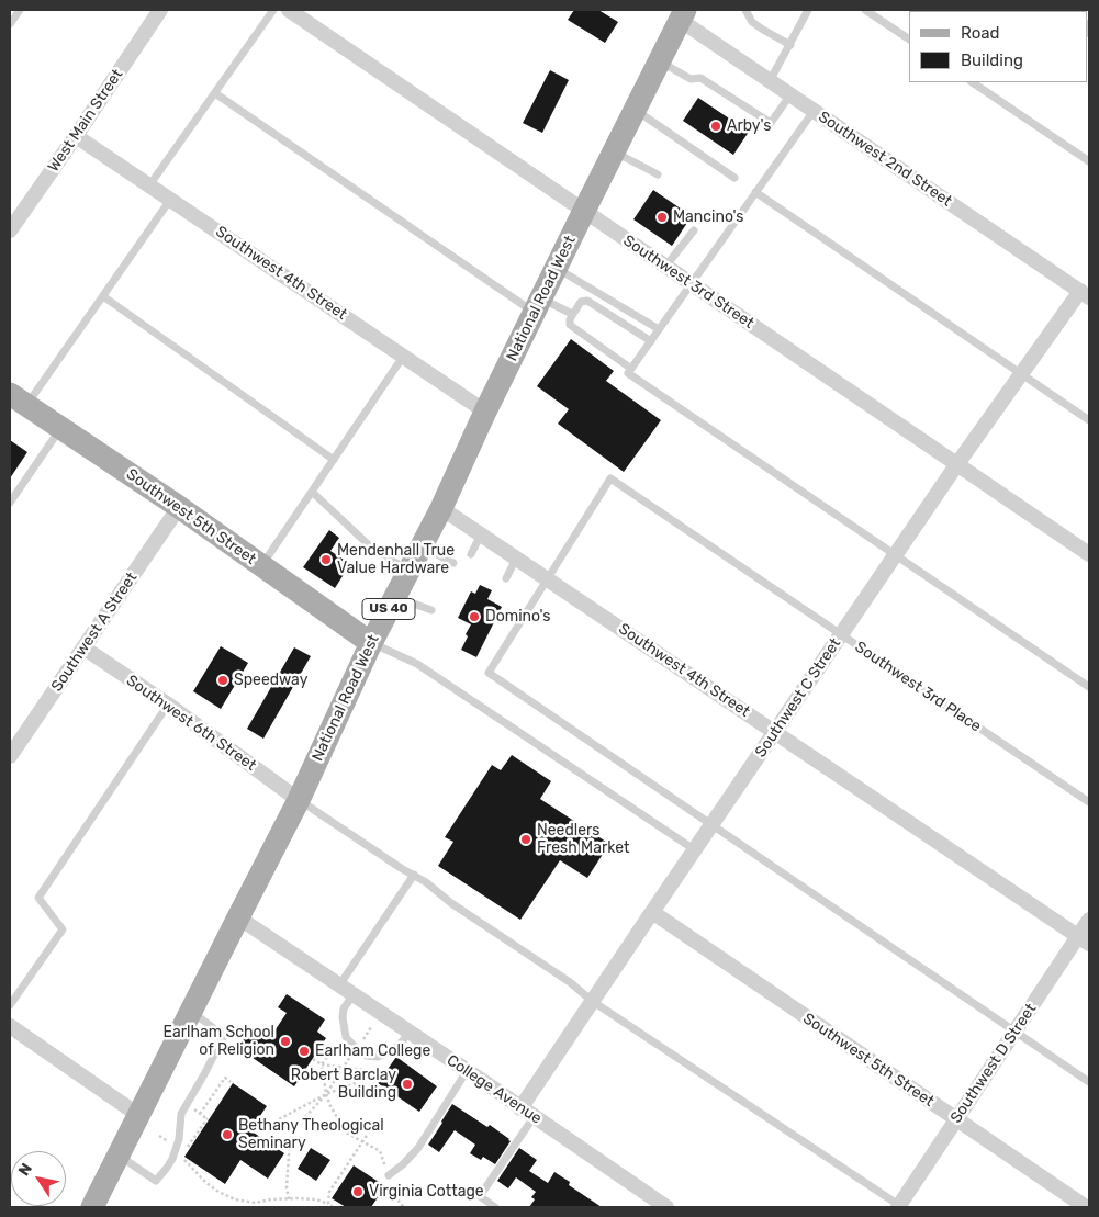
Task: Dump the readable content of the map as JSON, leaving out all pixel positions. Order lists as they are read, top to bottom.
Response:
{
  "streets": {
    "main road": ["National Road West", "Southwest 5th Street", "US 40"],
    "street": [
      "West Main Street",
      "Southwest 2nd Street",
      "Southwest 4th Street",
      "Southwest 3rd Street",
      "Southwest A Street",
      "Southwest C Street",
      "Southwest 6th Street",
      "Southwest D Street",
      "College Avenue"
    ],
    "lane": ["Southwest 3rd Place"]
  },
  "crossings": [
    ["West Main Street", "Southwest 4th Street"],
    ["Southwest 2nd Street", "National Road West"],
    ["Southwest 2nd Street", "Southwest C Street"],
    ["Southwest 4th Street", "National Road West"],
    ["Southwest 4th Street", "Southwest 3rd Place"],
    ["Southwest 4th Street", "Southwest C Street"],
    ["Southwest 4th Street", "Southwest D Street"],
    ["Southwest 3rd Street", "National Road West"],
    ["Southwest 3rd Street", "Southwest C Street"],
    ["National Road West", "Southwest 5th Street"],
    ["National Road West", "Southwest 6th Street"],
    ["National Road West", "College Avenue"],
    ["Southwest 5th Street", "Southwest A Street"],
    ["Southwest 5th Street", "Southwest C Street"],
    ["Southwest 5th Street", "Southwest D Street"],
    ["Southwest A Street", "Southwest 6th Street"],
    ["Southwest 3rd Place", "Southwest C Street"],
    ["Southwest C Street", "College Avenue"]
  ],
  "places": [
    "Arby's",
    "Mancino's",
    "Mendenhall True Value Hardware",
    "Domino's",
    "Speedway",
    "Needlers Fresh Market",
    "Earlham School of Religion",
    "Earlham College",
    "Robert Barclay Building",
    "Bethany Theological Seminary",
    "Virginia Cottage"
  ],
  "legend": ["Road", "Building"],
  "north": "top left"
}
